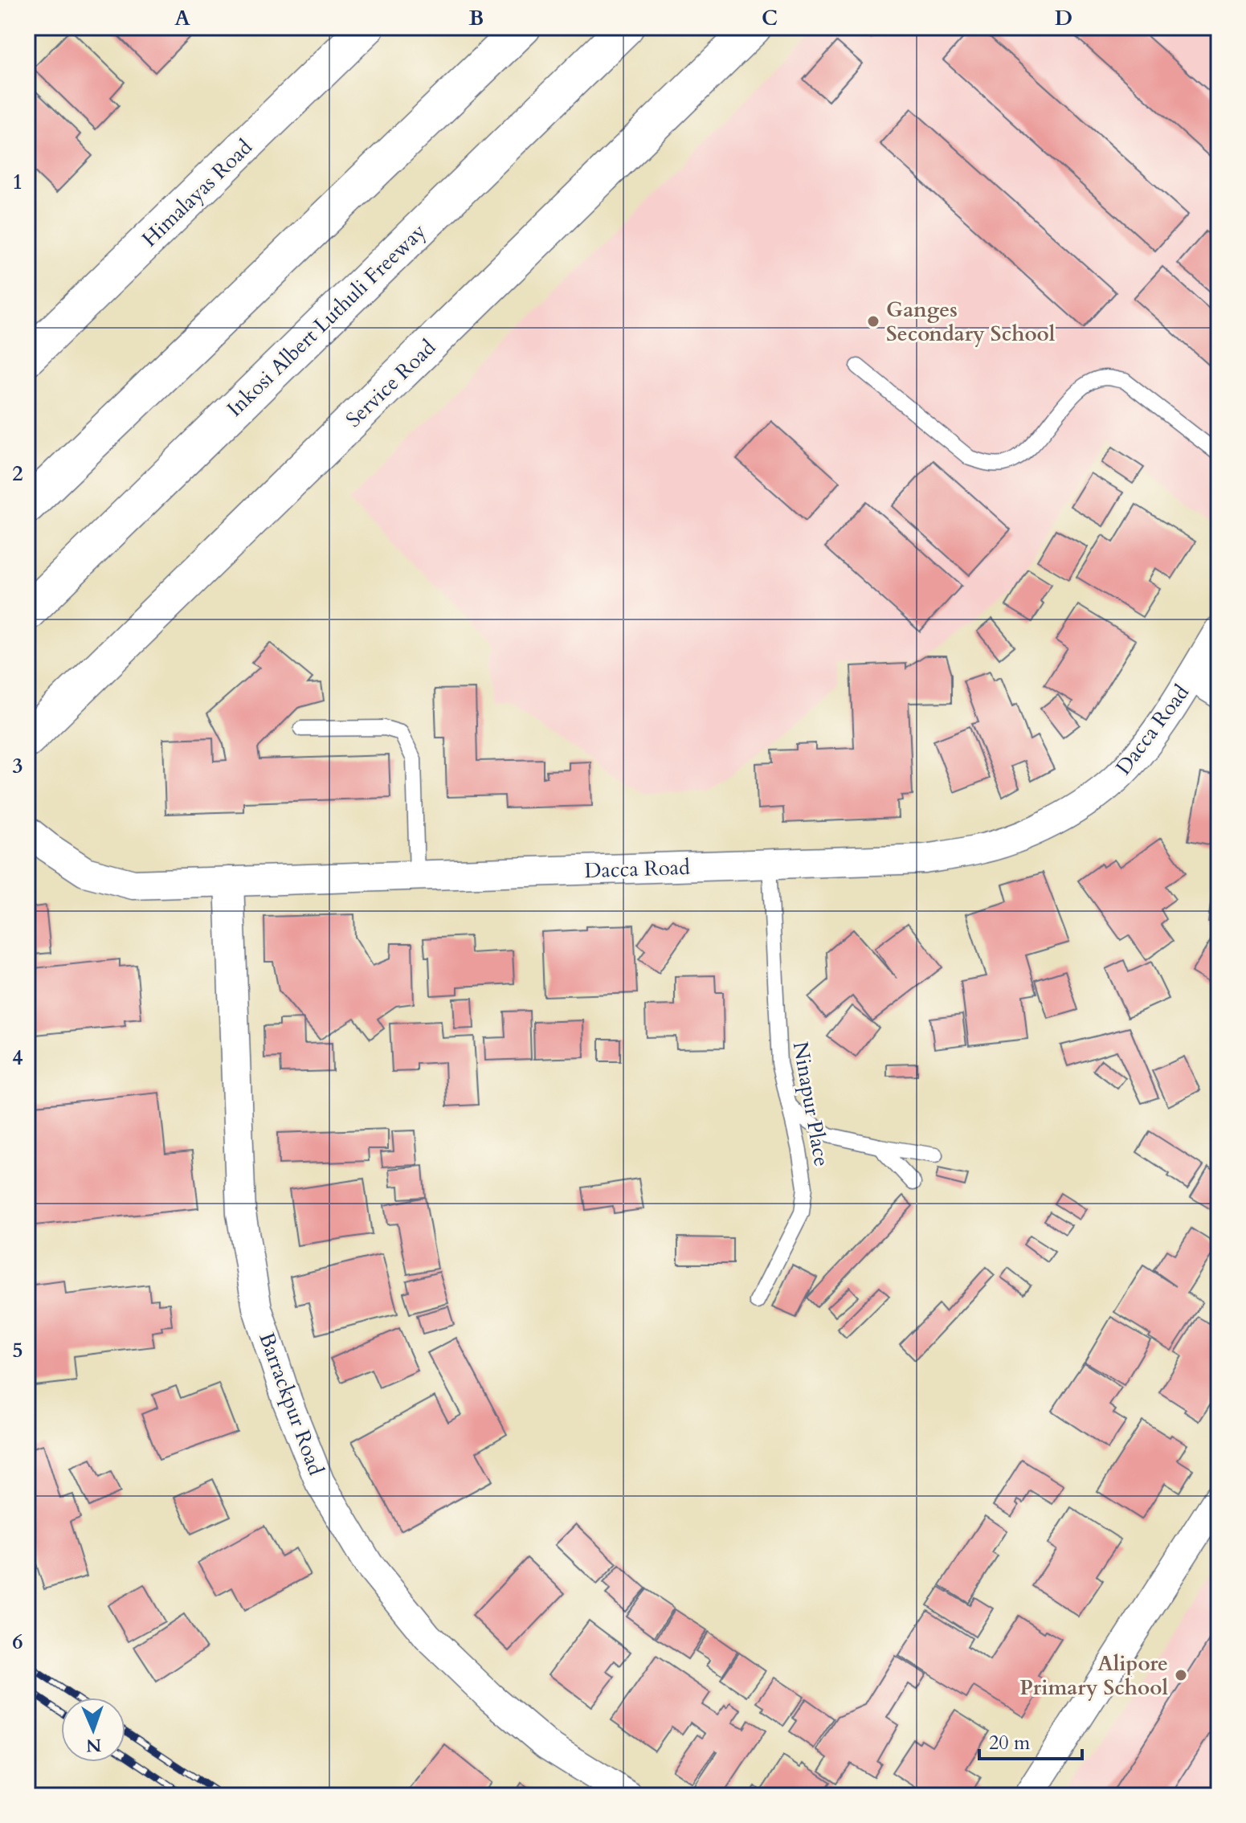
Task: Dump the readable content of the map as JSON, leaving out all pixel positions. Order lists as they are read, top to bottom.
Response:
{
  "streets": {
    "main road": ["Himalayas Road", "Inkosi Albert Luthuli Freeway", "Service Road"],
    "street": ["Dacca Road", "Barrackpur Road"],
    "lane": ["Ninapur Place"]
  },
  "crossings": [
    ["Dacca Road", "Ninapur Place"],
    ["Dacca Road", "Barrackpur Road"]
  ],
  "places": ["Ganges Secondary School", "Alipore Primary School"],
  "scale_bar": "20 m",
  "north": "bottom",
  "grid": {
    "columns": [
      "A",
      "B",
      "C",
      "D"
    ],
    "rows": [
      "1",
      "2",
      "3",
      "4",
      "5",
      "6"
    ]
  }
}
